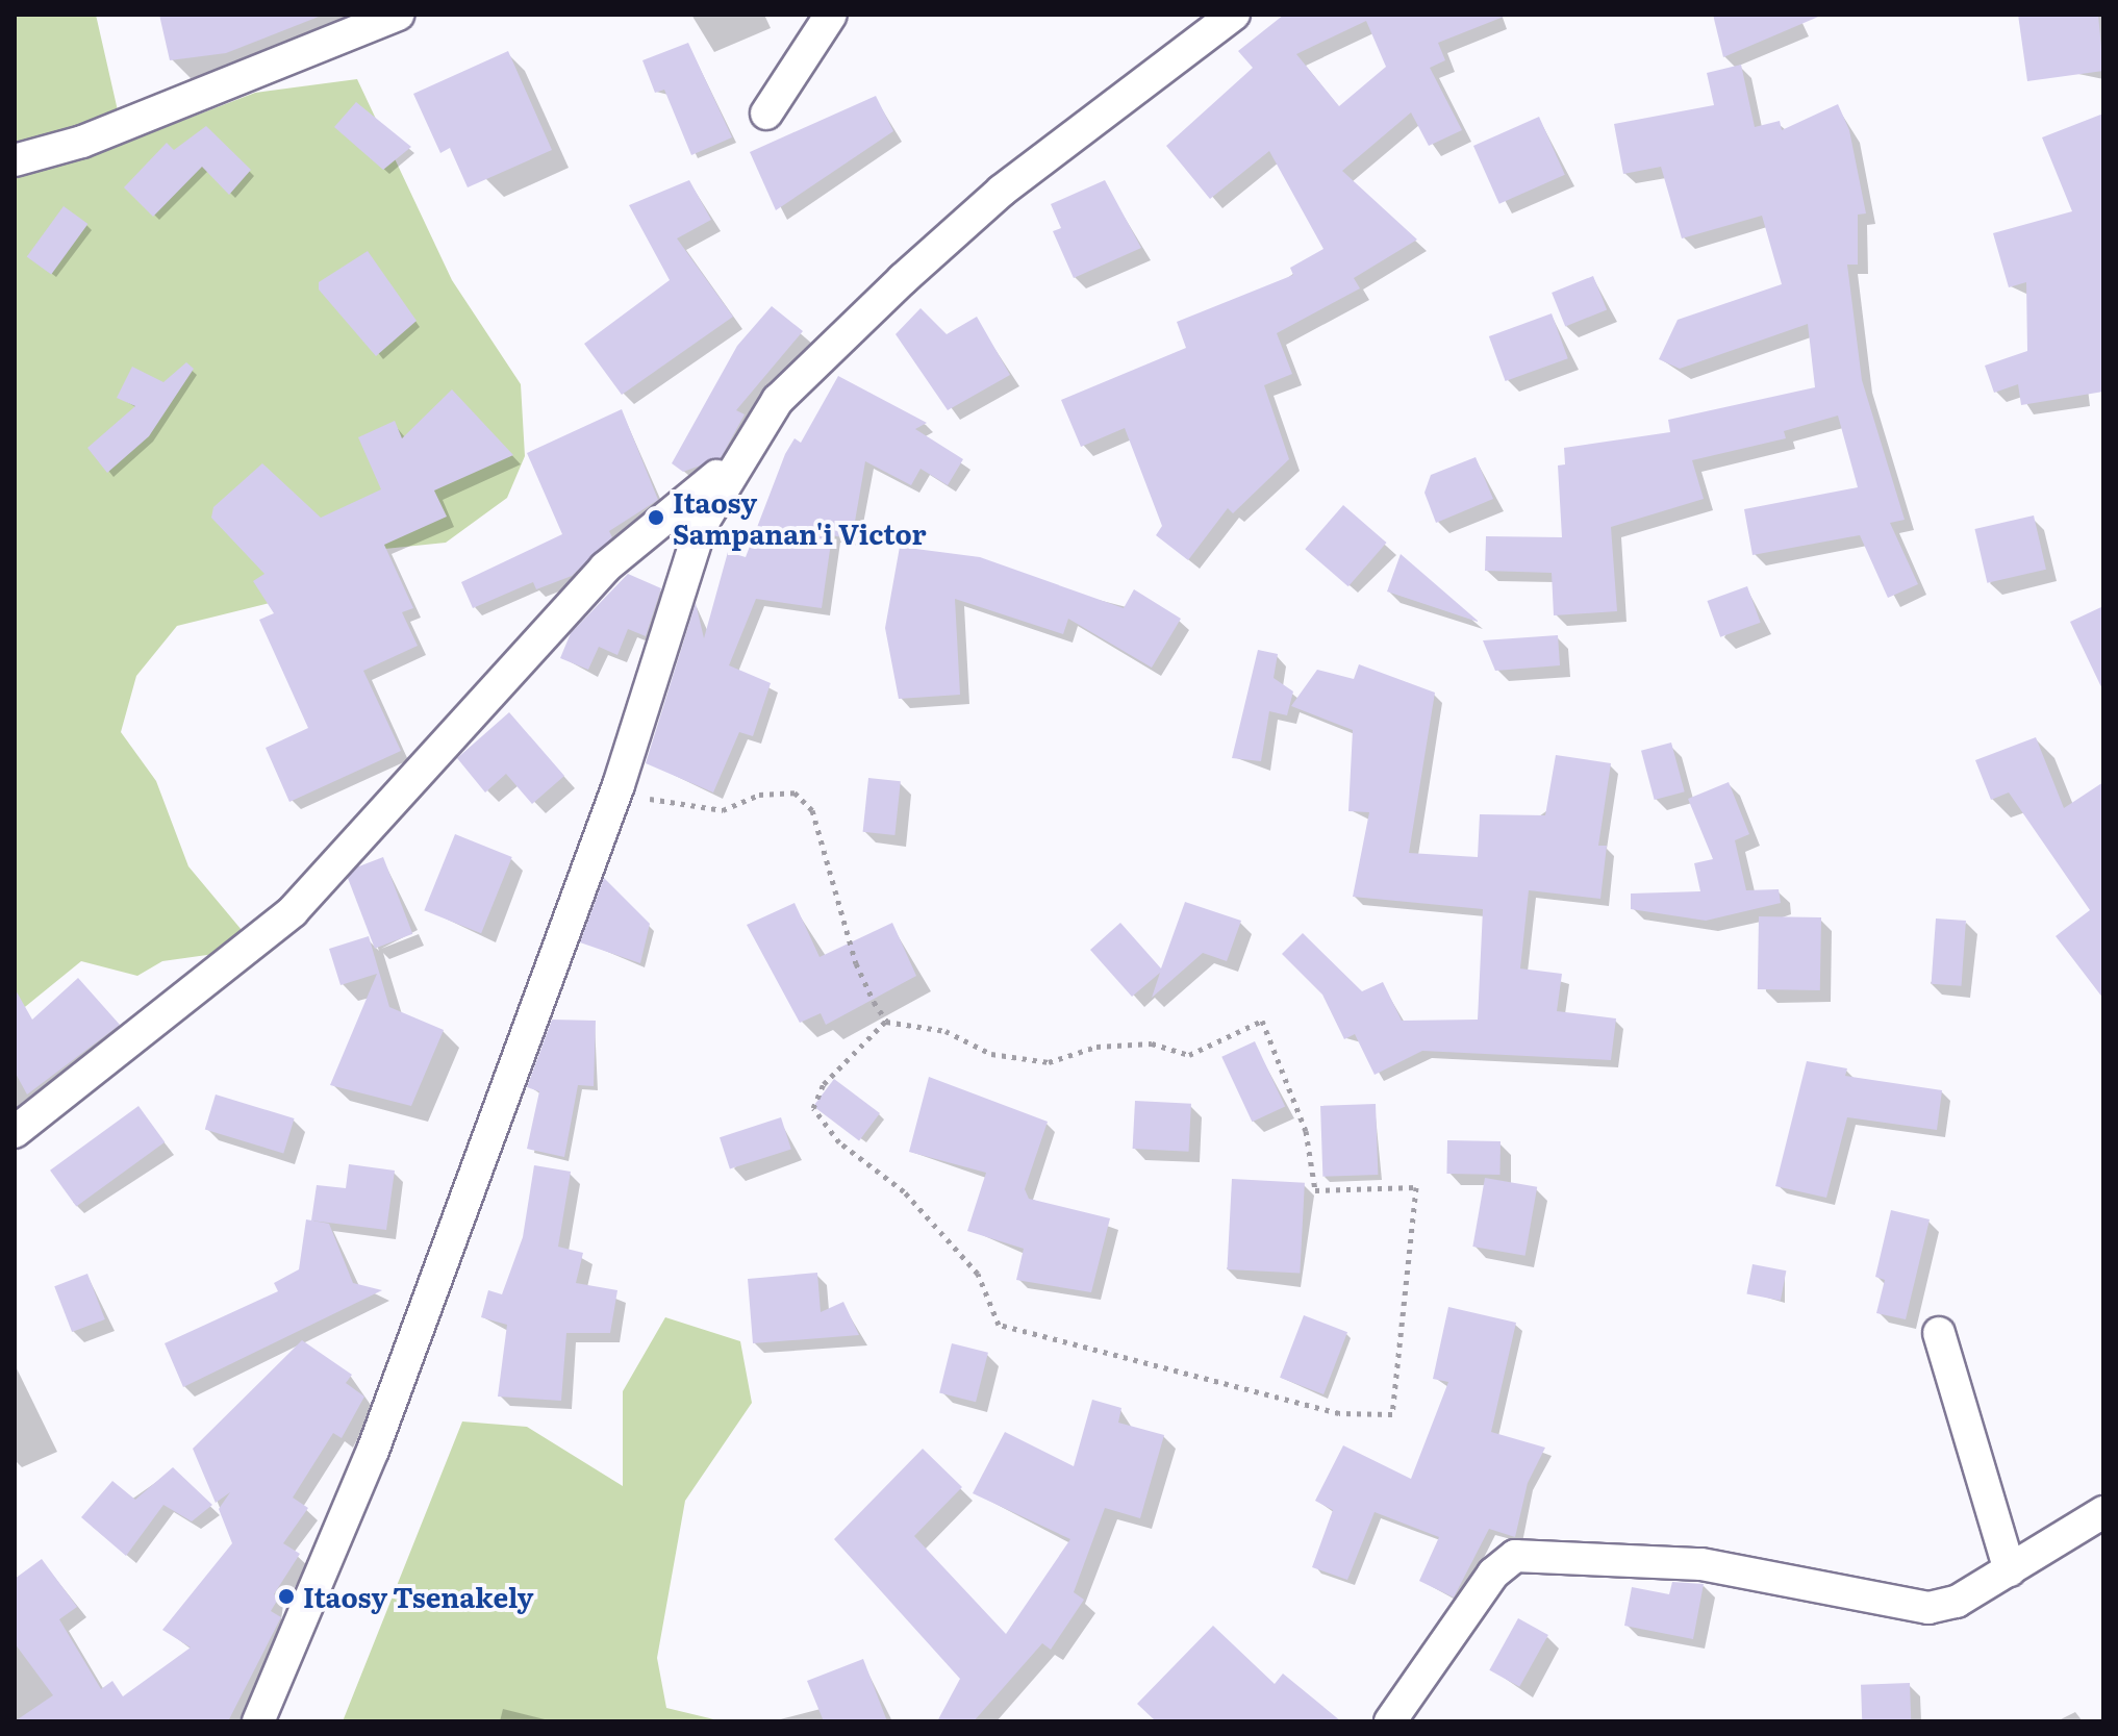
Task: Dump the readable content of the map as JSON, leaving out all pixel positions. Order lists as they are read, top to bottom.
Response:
{
  "places": ["Itaosy Sampanan'i Victor", "Itaosy Tsenakely"]
}
